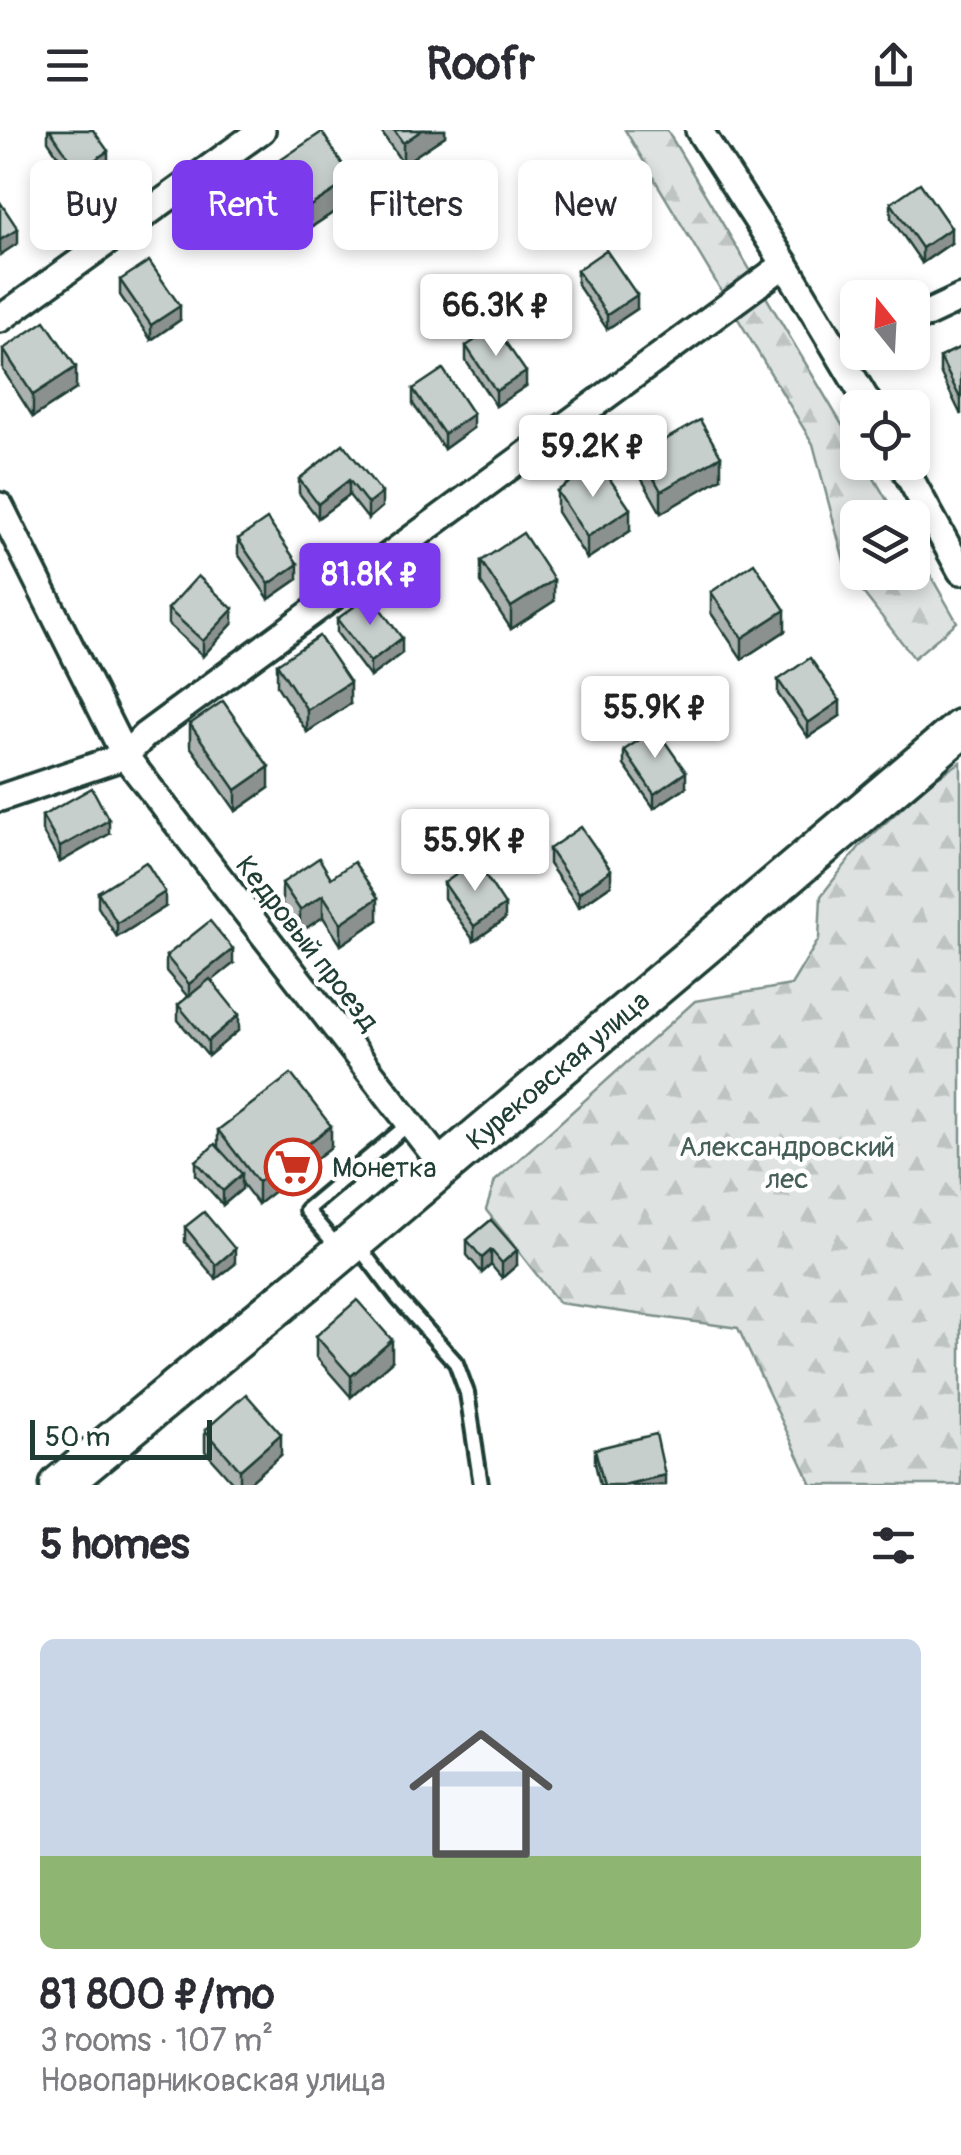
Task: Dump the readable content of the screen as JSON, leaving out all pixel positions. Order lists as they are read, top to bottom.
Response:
{
  "streets": {
    "street": ["Кедровый проезд", "Курековская улица"]
  },
  "crossings": [
    ["Кедровый проезд", "Курековская улица"]
  ],
  "parks": ["Александровский лес"],
  "places": {
    "supermarket": ["Монетка"]
  },
  "scale_bar": "50 m",
  "north": "top",
  "page": {
    "header": "Roofr",
    "chip": [
      "Buy",
      "Rent",
      "Filters",
      "New"
    ],
    "price": [
      "66.3K ₽",
      "59.2K ₽",
      "81.8K ₽",
      "55.9K ₽",
      "55.9K ₽"
    ],
    "scale": "50 m",
    "heading": "5 homes",
    "list": [
      {
        "name": "81 800 ₽/mo",
        "note": "3 rooms · 107 m² · Новопарниковская улица"
      }
    ]
  }
}
